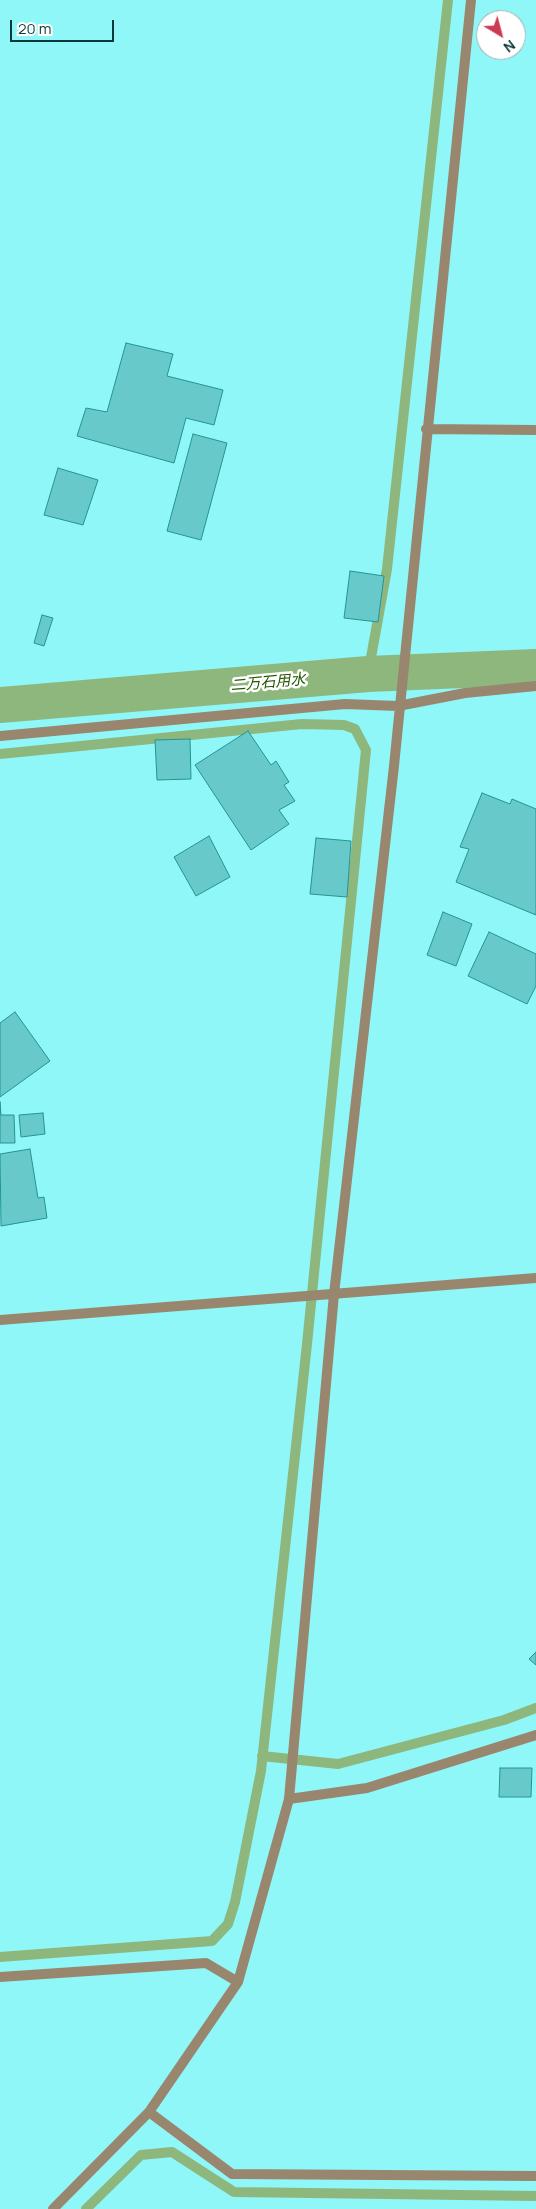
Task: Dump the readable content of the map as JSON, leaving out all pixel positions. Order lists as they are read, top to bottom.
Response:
{
  "water": ["二万石用水"],
  "scale_bar": "20 m",
  "north": "bottom right"
}
